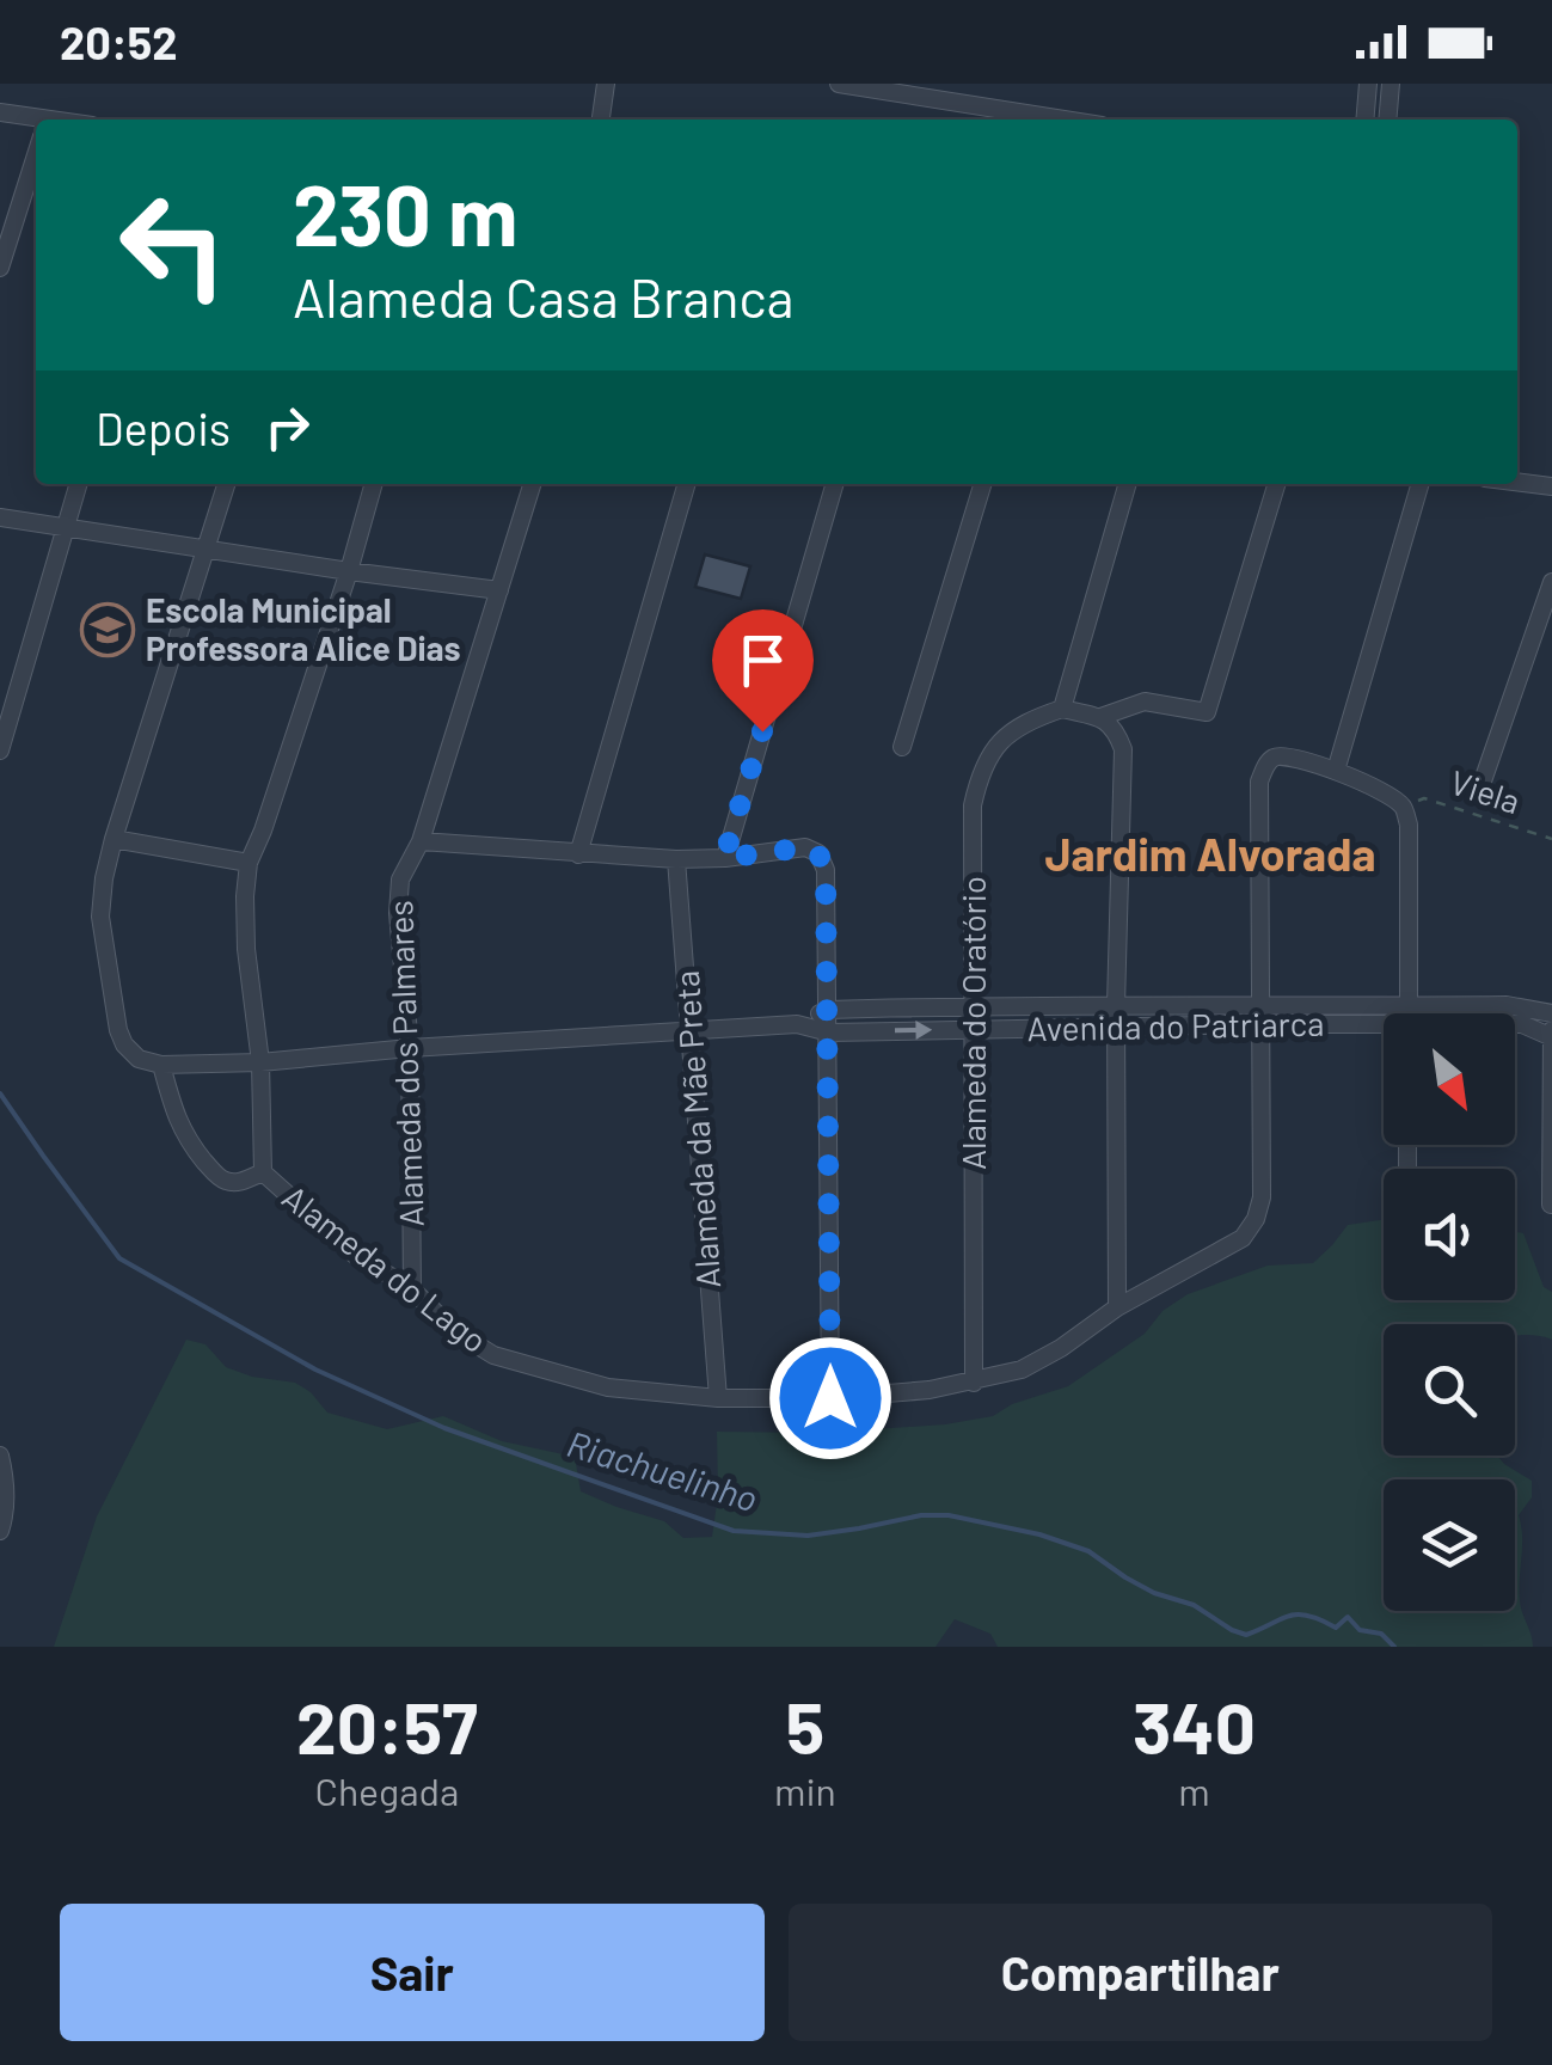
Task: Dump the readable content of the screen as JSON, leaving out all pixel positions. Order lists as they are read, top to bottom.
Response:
{
  "streets": {
    "street": [
      "Alameda do Oratório",
      "Avenida do Patriarca",
      "Alameda dos Palmares",
      "Alameda da Mãe Preta",
      "Alameda do Lago"
    ],
    "path": ["Viela"]
  },
  "crossings": [
    ["Alameda do Oratório", "Avenida do Patriarca"],
    ["Alameda do Oratório", "Alameda do Lago"],
    ["Avenida do Patriarca", "Alameda dos Palmares"],
    ["Avenida do Patriarca", "Alameda da Mãe Preta"],
    ["Avenida do Patriarca", "Alameda do Lago"],
    ["Alameda dos Palmares", "Alameda do Lago"],
    ["Alameda da Mãe Preta", "Alameda do Lago"]
  ],
  "districts": ["Jardim Alvorada"],
  "water": ["Riachuelinho"],
  "places": {
    "school or university": ["Escola Municipal Professora Alice Dias"]
  },
  "north": "bottom right",
  "page": {
    "status": "20:52",
    "turn": ["230 m", "Alameda Casa Branca"],
    "then": "Depois",
    "eta": [
      "20:57",
      "Chegada",
      "5",
      "min",
      "340",
      "m"
    ],
    "buttons": ["Sair", "Compartilhar"]
  }
}
